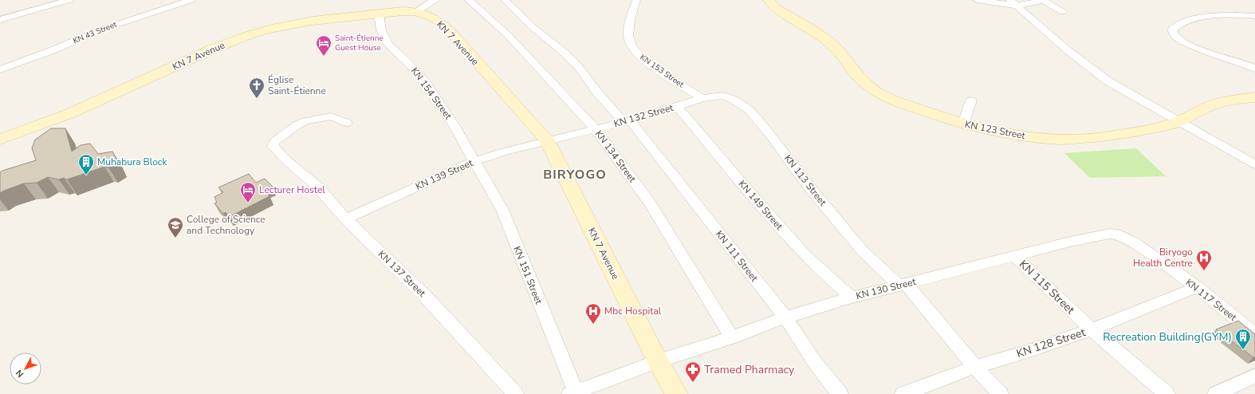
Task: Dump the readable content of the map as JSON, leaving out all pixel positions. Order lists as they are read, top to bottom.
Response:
{
  "streets": {
    "street": [
      "KN 43 Street",
      "KN 7 Avenue",
      "KN 153 Street",
      "KN 154 Street",
      "KN 132 Street",
      "KN 123 Street",
      "KN 134 Street",
      "KN 139 Street",
      "KN 113 Street",
      "KN 149 Street",
      "KN 111 Street",
      "KN 137 Street",
      "KN 151 Street",
      "KN 115 Street",
      "KN 130 Street",
      "KN 117 Street",
      "KN 128 Street"
    ]
  },
  "crossings": [
    ["KN 7 Avenue", "KN 154 Street"],
    ["KN 7 Avenue", "KN 132 Street"],
    ["KN 7 Avenue", "KN 139 Street"],
    ["KN 7 Avenue", "KN 130 Street"],
    ["KN 153 Street", "KN 132 Street"],
    ["KN 153 Street", "KN 113 Street"],
    ["KN 154 Street", "KN 139 Street"],
    ["KN 154 Street", "KN 151 Street"],
    ["KN 132 Street", "KN 134 Street"],
    ["KN 132 Street", "KN 139 Street"],
    ["KN 132 Street", "KN 113 Street"],
    ["KN 132 Street", "KN 149 Street"],
    ["KN 132 Street", "KN 111 Street"],
    ["KN 134 Street", "KN 130 Street"],
    ["KN 139 Street", "KN 137 Street"],
    ["KN 139 Street", "KN 151 Street"],
    ["KN 113 Street", "KN 130 Street"],
    ["KN 113 Street", "KN 128 Street"],
    ["KN 149 Street", "KN 130 Street"],
    ["KN 111 Street", "KN 130 Street"],
    ["KN 115 Street", "KN 130 Street"],
    ["KN 115 Street", "KN 128 Street"],
    ["KN 130 Street", "KN 117 Street"],
    ["KN 117 Street", "KN 128 Street"]
  ],
  "districts": ["BIRYOGO"],
  "places": {
    "hotel": ["Saint-Étienne Guest House", "Lecturer Hostel"],
    "church": ["Église Saint-Étienne"],
    "building": ["Muhabura Block", "Recreation Building(GYM)"],
    "school or university": ["College of Science and Technology"],
    "hospital": ["Biryogo Health Centre", "Mbc Hospital"],
    "pharmacy": ["Tramed Pharmacy"]
  },
  "north": "bottom left"
}
